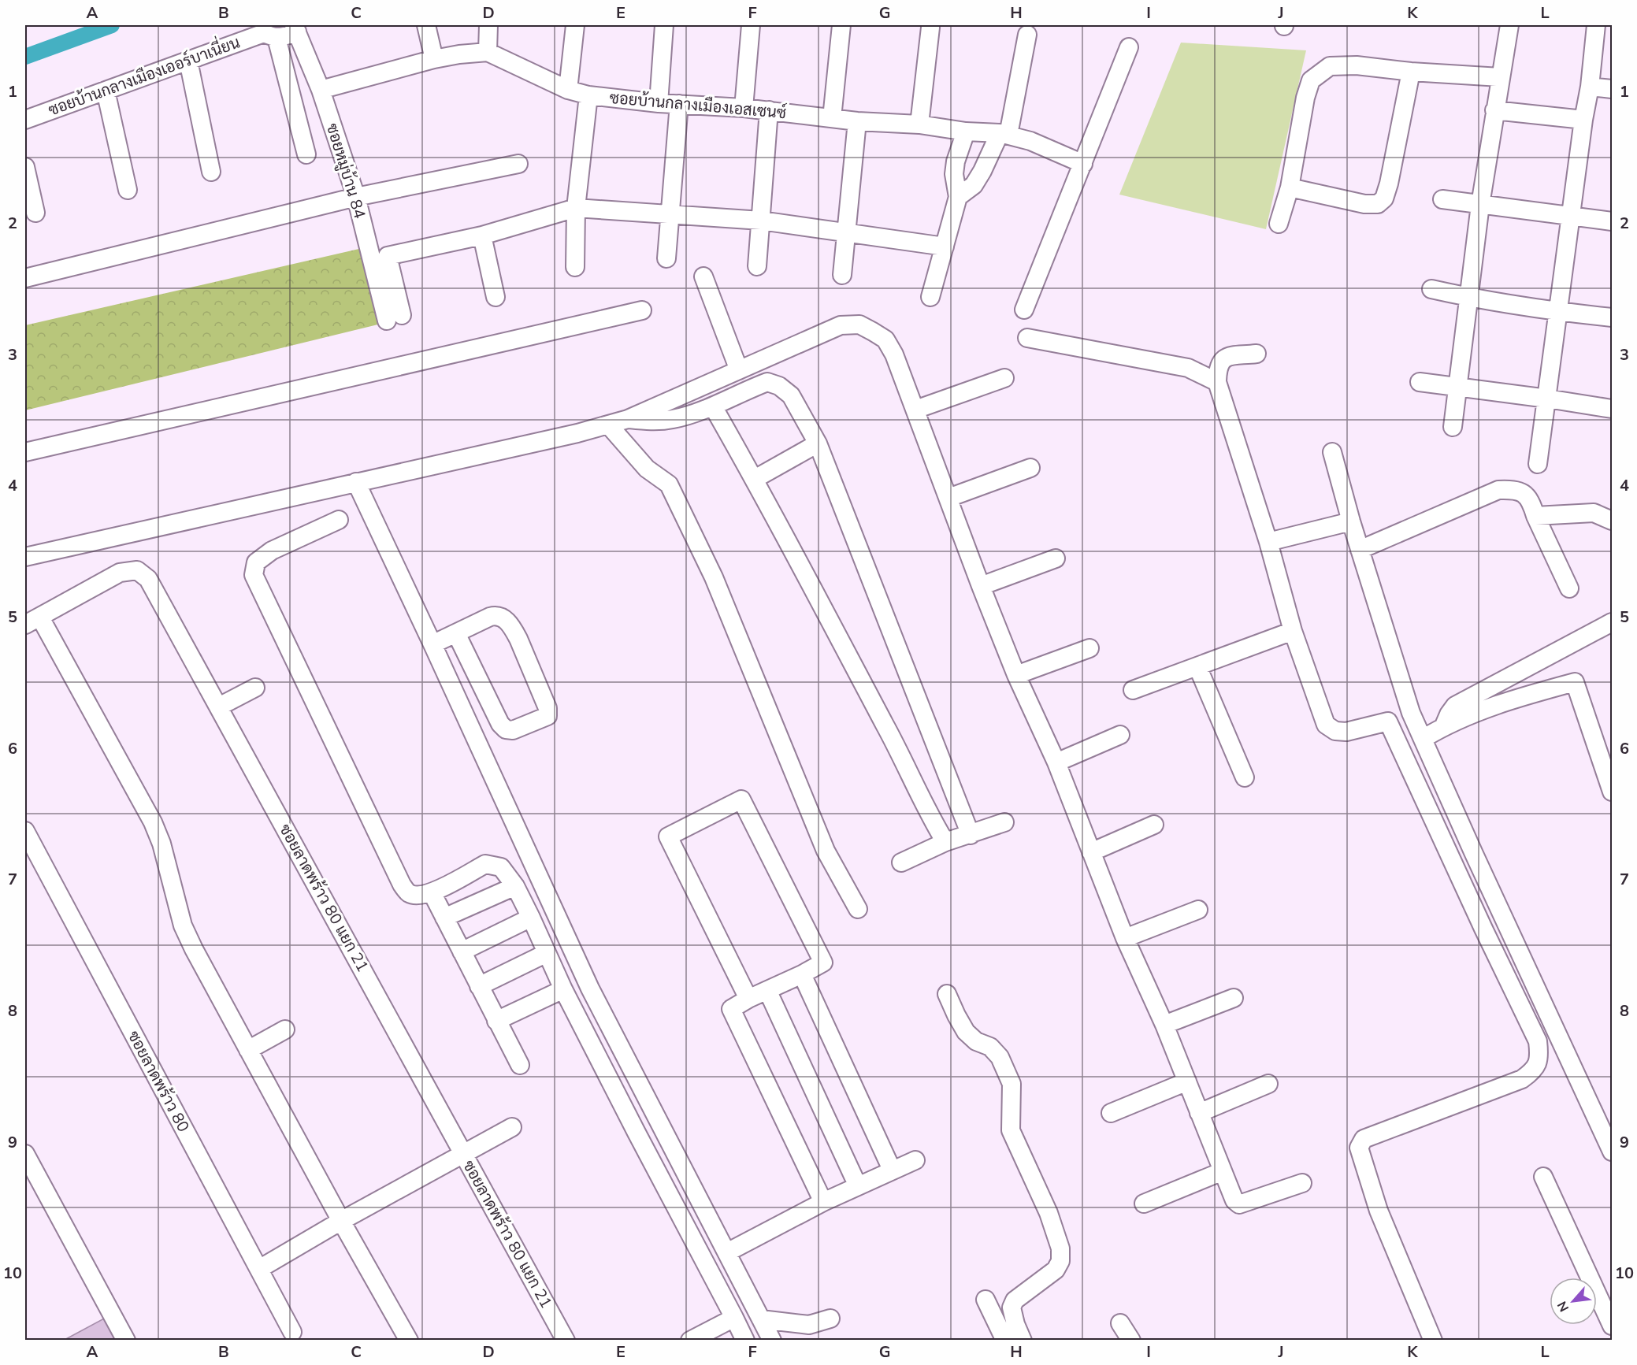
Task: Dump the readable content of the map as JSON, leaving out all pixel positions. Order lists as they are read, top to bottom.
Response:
{
  "streets": {
    "street": [
      "ซอยบ้านกลางเมืองเออร์บาเนี่ยน",
      "ซอยบ้านกลางเมืองเอสเซนซ์",
      "ซอยหมู่บ้าน 84",
      "ซอยลาดพร้าว 80 แยก 21",
      "ซอยลาดพร้าว 80"
    ]
  },
  "crossings": [
    ["ซอยบ้านกลางเมืองเออร์บาเนี่ยน", "ซอยหมู่บ้าน 84"],
    ["ซอยบ้านกลางเมืองเอสเซนซ์", "ซอยหมู่บ้าน 84"]
  ],
  "north": "bottom left",
  "grid": {
    "columns": [
      "A",
      "B",
      "C",
      "D",
      "E",
      "F",
      "G",
      "H",
      "I",
      "J",
      "K",
      "L"
    ],
    "rows": [
      "1",
      "2",
      "3",
      "4",
      "5",
      "6",
      "7",
      "8",
      "9",
      "10"
    ]
  }
}
